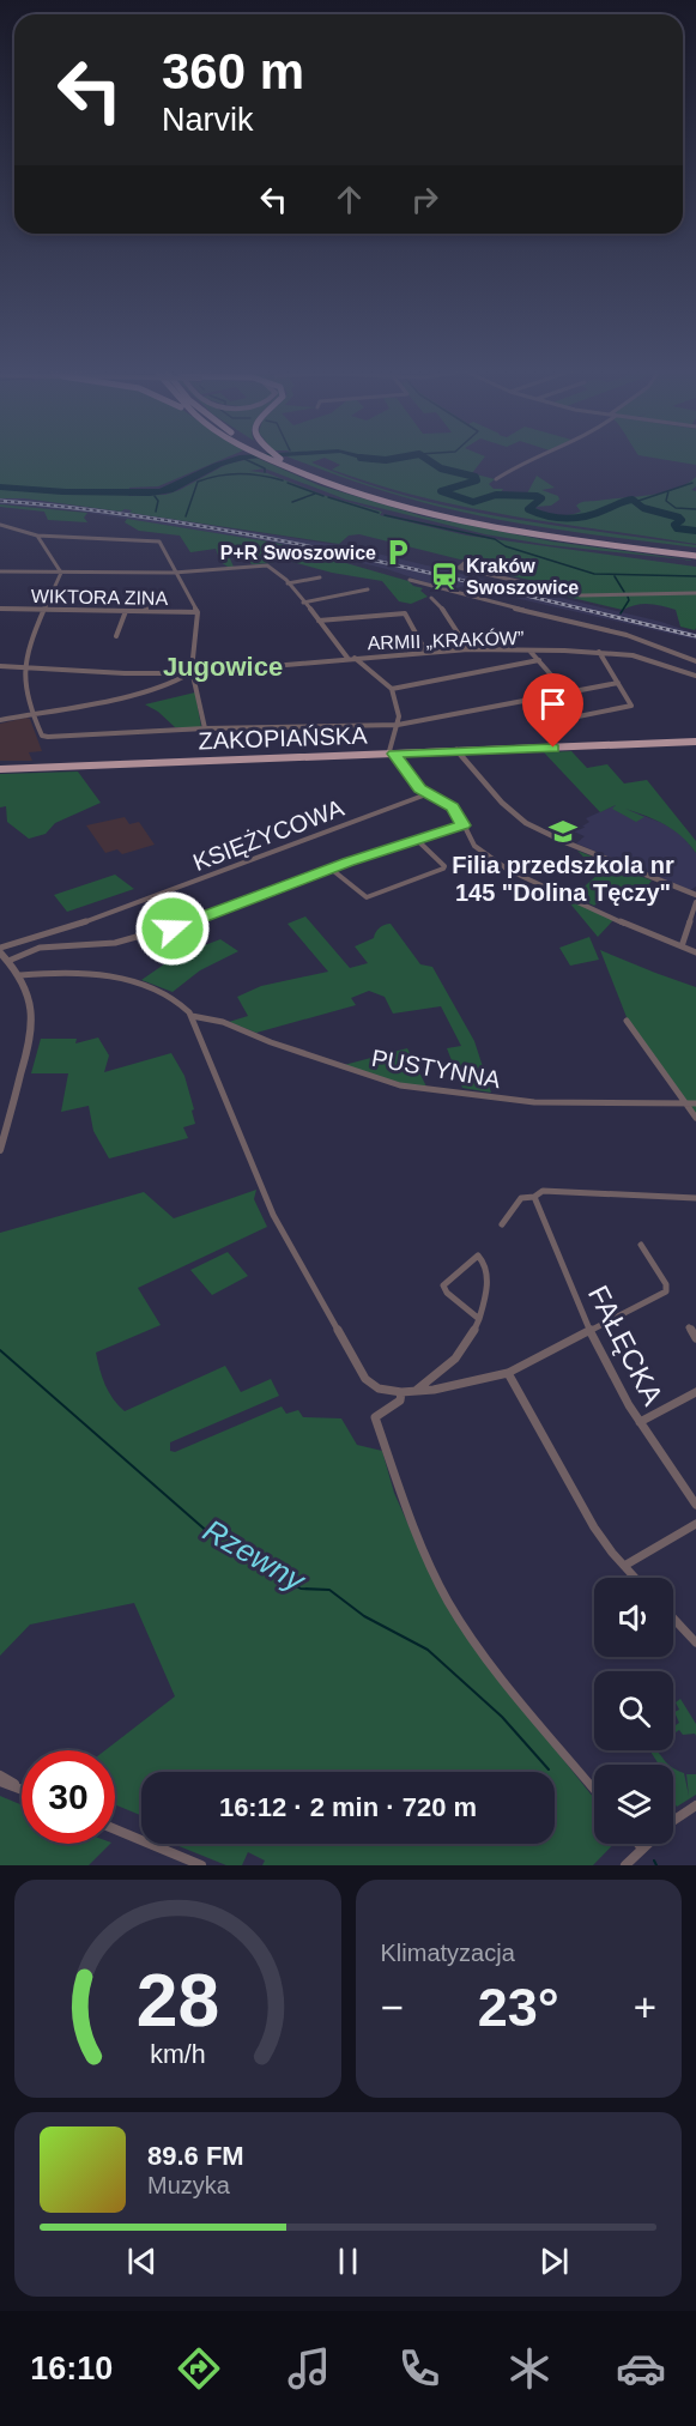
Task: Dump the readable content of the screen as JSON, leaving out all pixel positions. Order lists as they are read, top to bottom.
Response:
{
  "streets": {
    "main road": ["ZAKOPIAŃSKA"],
    "street": [
      "WIKTORA ZINA",
      "ARMII „KRAKÓW”",
      "KSIĘŻYCOWA",
      "PUSTYNNA",
      "FAŁĘCKA"
    ]
  },
  "districts": ["Jugowice"],
  "water": ["Rzewny"],
  "places": {
    "parking": ["P+R Swoszowice"],
    "station": ["Kraków Swoszowice"],
    "school or university": ["Filia przedszkola nr 145 \"Dolina Tęczy\""]
  },
  "page": {
    "turn": ["360 m", "Narvik"],
    "limit": "30",
    "trip": "16:12 · 2 min · 720 m",
    "tile": "Klimatyzacja",
    "heat": ["−", "23°", "+"],
    "song": ["89.6 FM", "Muzyka"],
    "tabs": "16:10",
    "gauge": ["28", "km/h"]
  }
}
